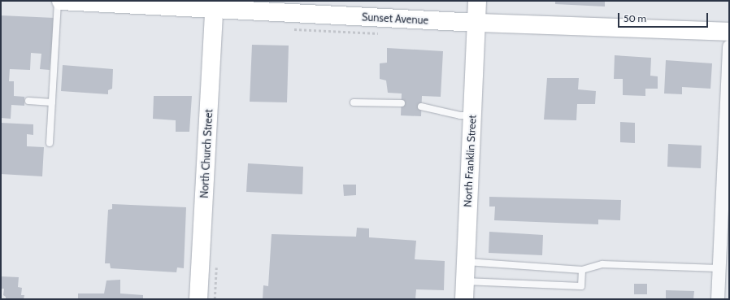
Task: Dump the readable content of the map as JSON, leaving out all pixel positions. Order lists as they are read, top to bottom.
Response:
{
  "streets": {
    "main road": ["Sunset Avenue", "North Church Street", "North Franklin Street"]
  },
  "crossings": [
    ["Sunset Avenue", "North Church Street"],
    ["Sunset Avenue", "North Franklin Street"]
  ],
  "scale_bar": "50 m"
}
